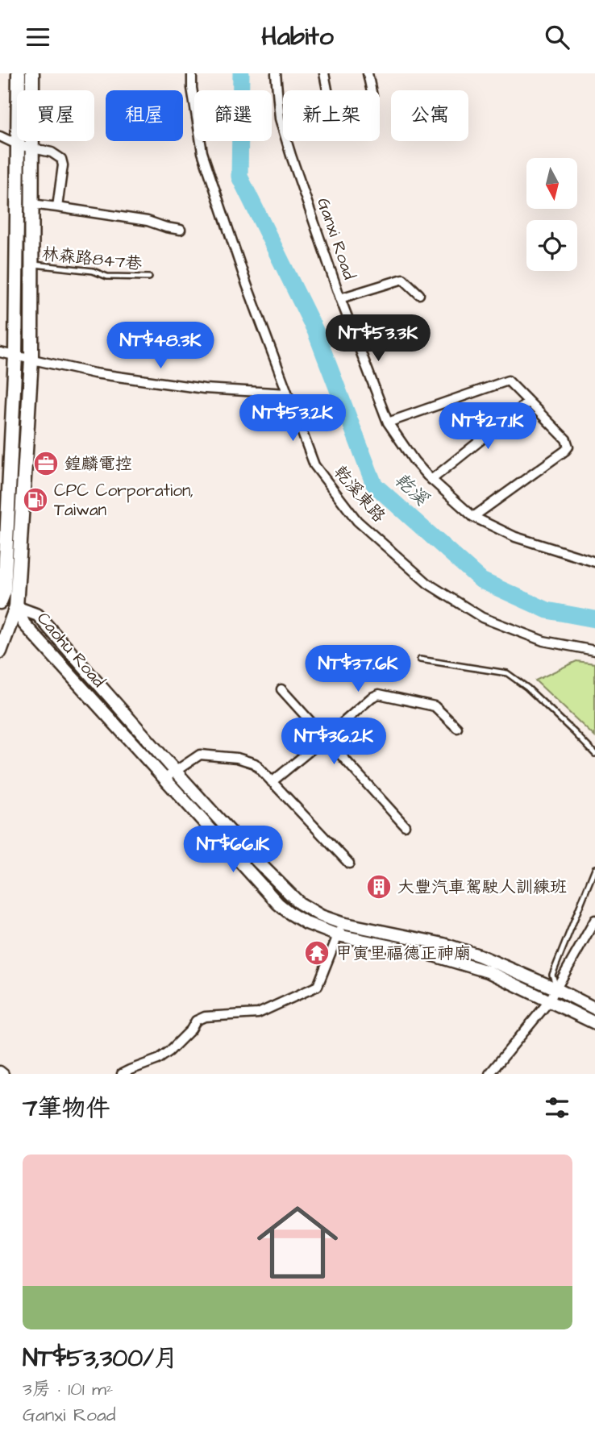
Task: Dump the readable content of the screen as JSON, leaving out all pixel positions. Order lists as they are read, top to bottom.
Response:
{
  "streets": {
    "street": ["Ganxi Road", "乾溪東路", "Caohu Road"],
    "lane": ["林森路847巷"]
  },
  "water": ["乾溪"],
  "places": {
    "office": ["鍠麟電控"],
    "fuel station": ["CPC Corporation, Taiwan"],
    "building": ["大豐汽車駕駛人訓練班"],
    "temple": ["甲寅里福德正神廟"]
  },
  "north": "bottom",
  "page": {
    "header": "Habito",
    "chip": [
      "買屋",
      "租屋",
      "篩選",
      "新上架",
      "公寓"
    ],
    "price": [
      "NT$53.3K",
      "NT$48.3K",
      "NT$53.2K",
      "NT$27.1K",
      "NT$37.6K",
      "NT$36.2K",
      "NT$66.1K"
    ],
    "heading": "7筆物件",
    "list": [
      {
        "name": "NT$53,300/月",
        "note": "3房 · 101 m² · Ganxi Road"
      }
    ]
  }
}
